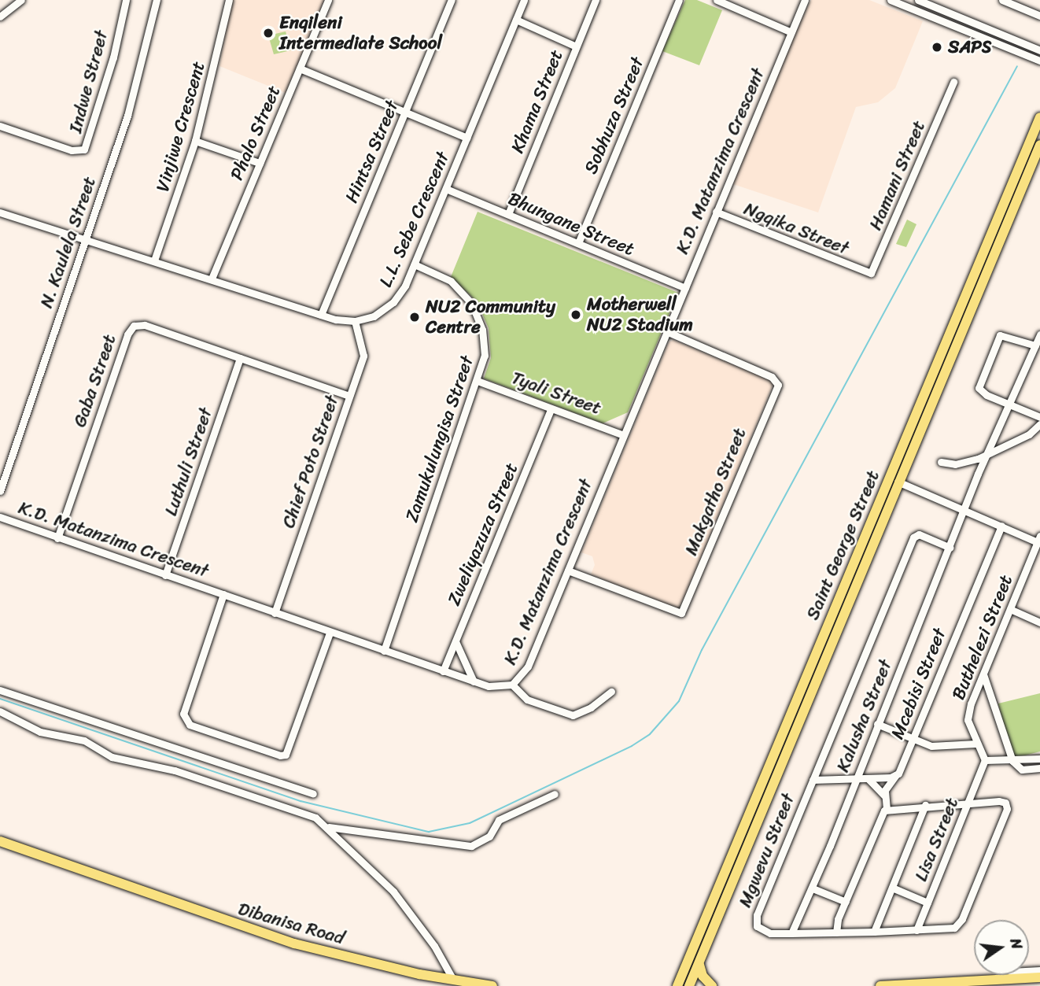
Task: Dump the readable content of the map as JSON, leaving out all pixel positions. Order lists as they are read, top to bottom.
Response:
{
  "streets": {
    "main road": ["Saint George Street", "Dibanisa Road"],
    "street": [
      "Indwe Street",
      "Khama Street",
      "Sobhuza Street",
      "Vinjiwe Crescent",
      "Phalo Street",
      "Hintsa Street",
      "K.D. Matanzima Crescent",
      "Hamani Street",
      "L.L. Sebe Crescent",
      "Bhungane Street",
      "Ngqika Street",
      "N. Kaulela Street",
      "Gaba Street",
      "Tyali Street",
      "Zamukulungisa Street",
      "Luthuli Street",
      "Chief Poto Street",
      "Makgatho Street",
      "Zweliyazuza Street",
      "Buthelezi Street",
      "Mcebisi Street",
      "Kalusha Street",
      "Lisa Street",
      "Mgwevu Street"
    ]
  },
  "crossings": [
    ["Khama Street", "Bhungane Street"],
    ["Sobhuza Street", "Bhungane Street"],
    ["K.D. Matanzima Crescent", "Bhungane Street"],
    ["K.D. Matanzima Crescent", "Ngqika Street"],
    ["K.D. Matanzima Crescent", "Gaba Street"],
    ["K.D. Matanzima Crescent", "Tyali Street"],
    ["K.D. Matanzima Crescent", "Zamukulungisa Street"],
    ["K.D. Matanzima Crescent", "Luthuli Street"],
    ["K.D. Matanzima Crescent", "Chief Poto Street"],
    ["K.D. Matanzima Crescent", "Makgatho Street"],
    ["K.D. Matanzima Crescent", "Zweliyazuza Street"],
    ["Hamani Street", "Ngqika Street"],
    ["L.L. Sebe Crescent", "Bhungane Street"],
    ["L.L. Sebe Crescent", "Zamukulungisa Street"],
    ["L.L. Sebe Crescent", "Chief Poto Street"],
    ["Gaba Street", "Luthuli Street"],
    ["Gaba Street", "Chief Poto Street"],
    ["Tyali Street", "Zamukulungisa Street"],
    ["Tyali Street", "Zweliyazuza Street"],
    ["Buthelezi Street", "Lisa Street"],
    ["Kalusha Street", "Mgwevu Street"],
    ["Lisa Street", "Mgwevu Street"]
  ],
  "places": [
    "Enqileni Intermediate School",
    "SAPS",
    "Motherwell NU2 Stadium",
    "NU2 Community Centre"
  ],
  "north": "right"
}
